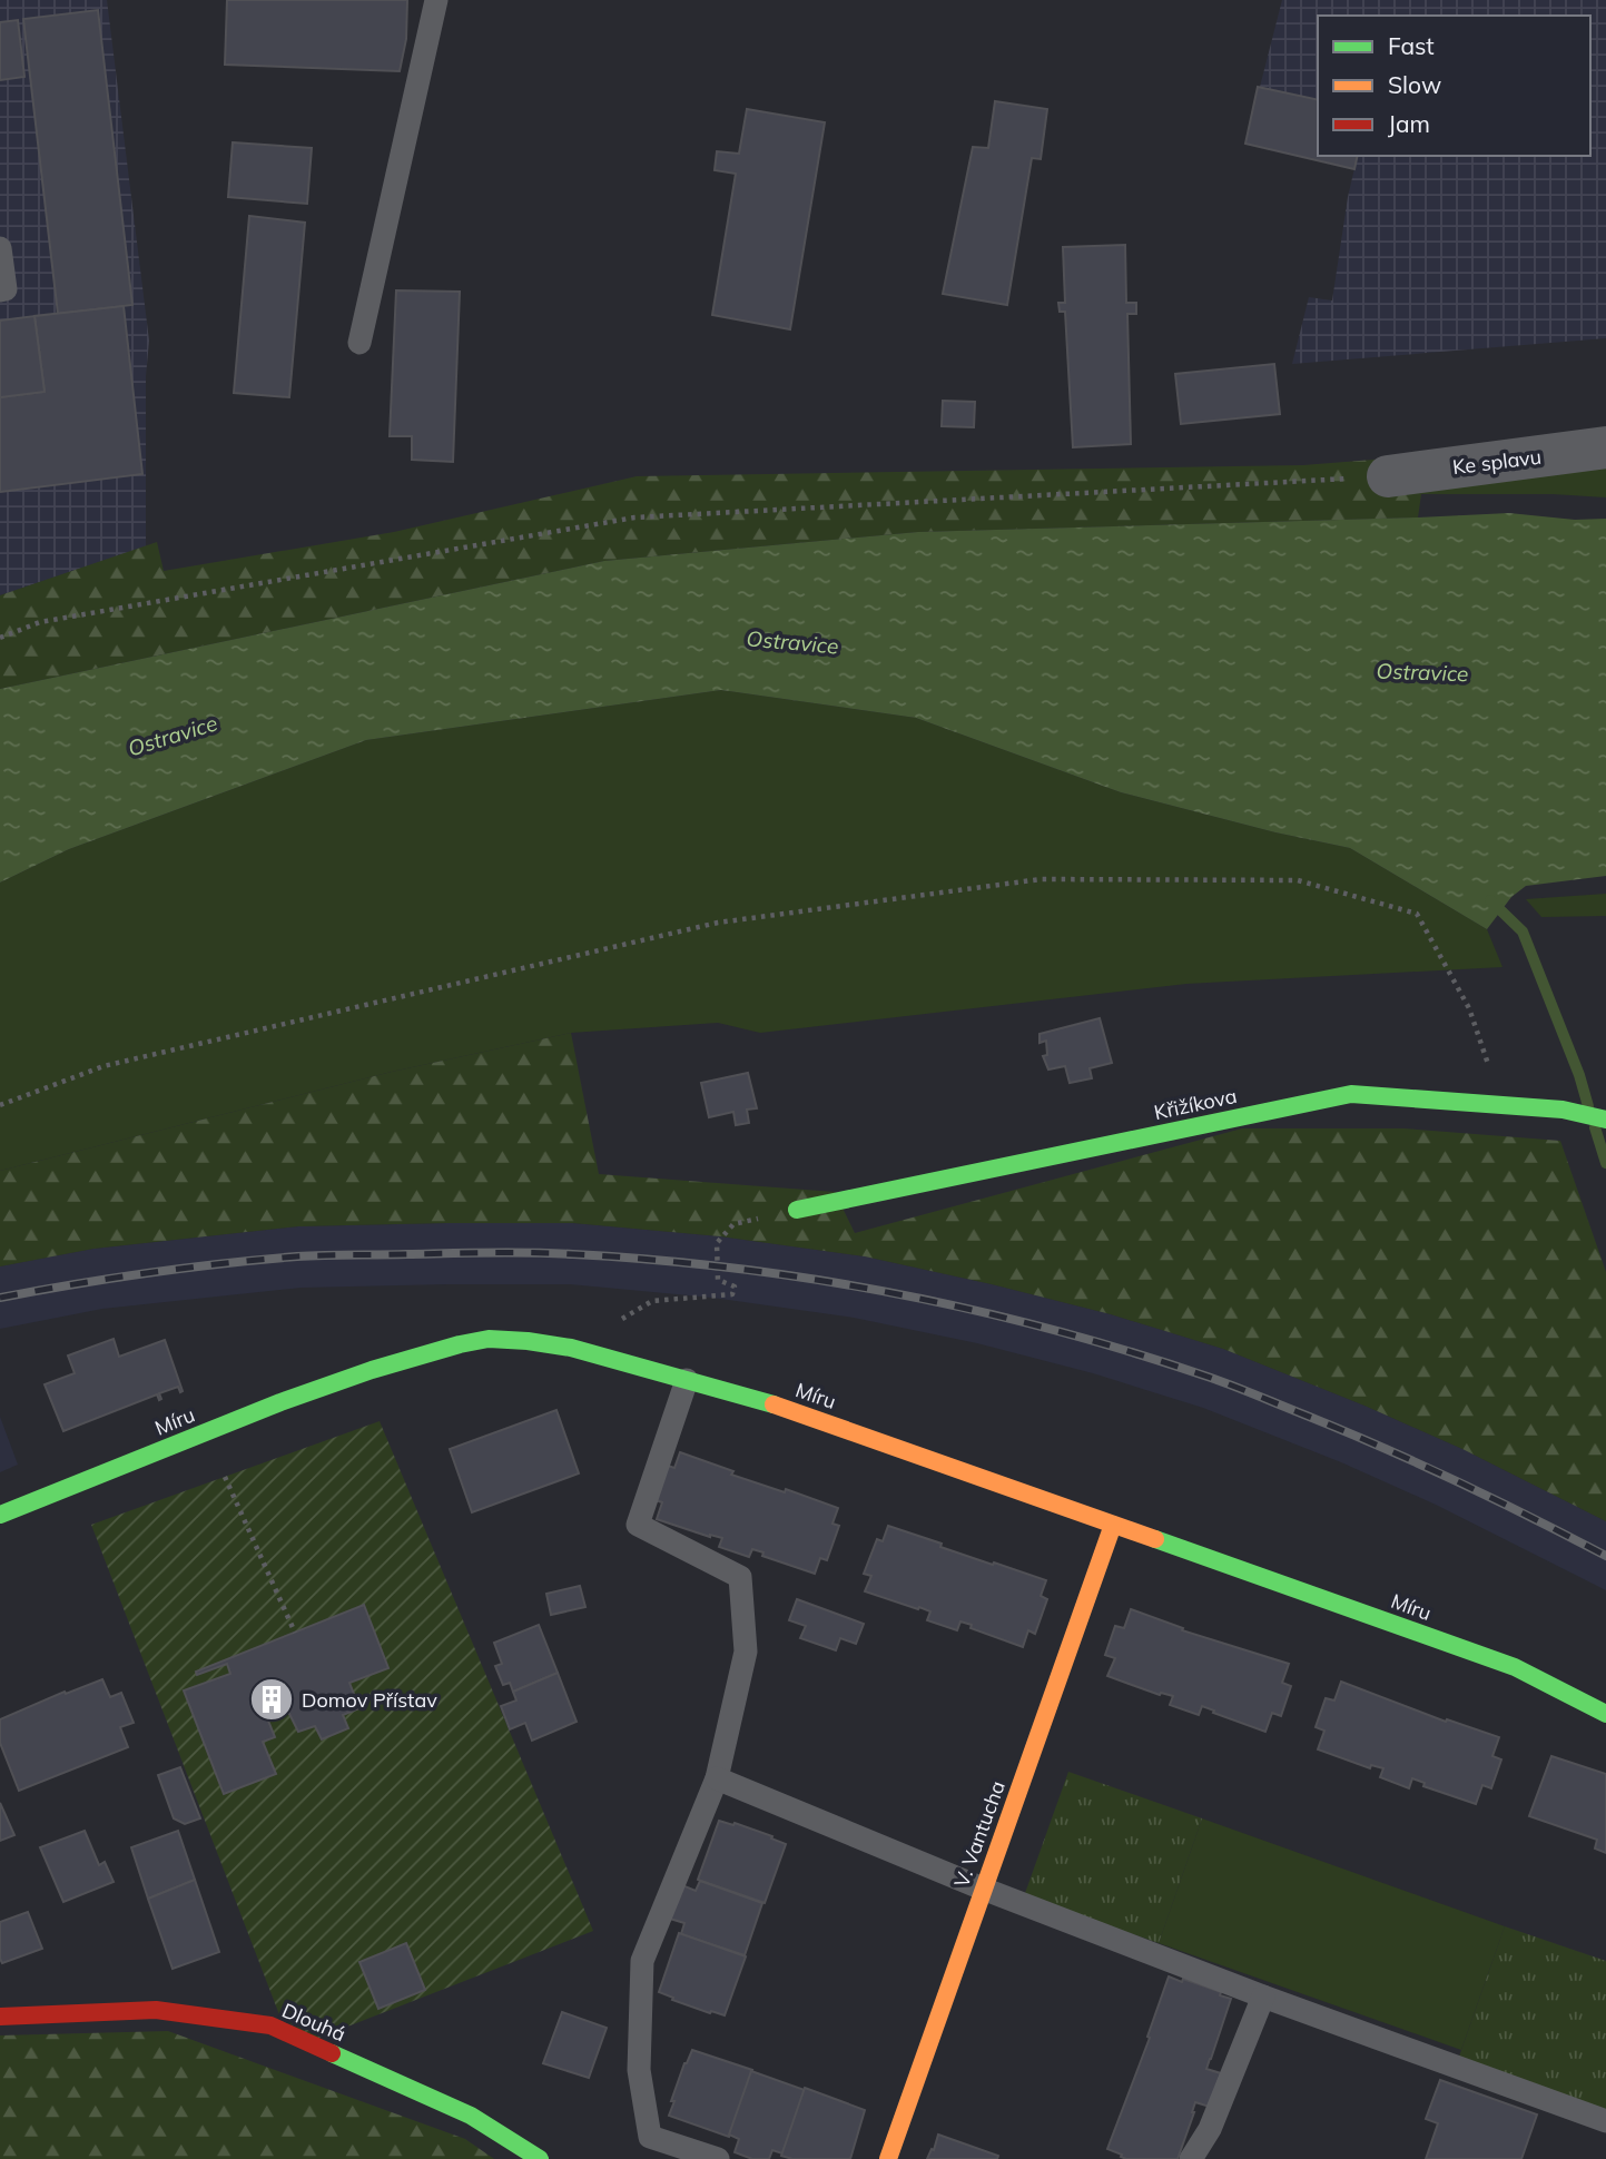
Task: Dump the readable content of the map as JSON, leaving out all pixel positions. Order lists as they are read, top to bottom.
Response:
{
  "streets": {
    "street": [
      "Ke splavu",
      "Křižíkova",
      "Míru",
      "V. Vantucha",
      "Dlouhá"
    ]
  },
  "crossings": [
    ["Míru", "V. Vantucha"]
  ],
  "water": ["Ostravice"],
  "places": {
    "building": ["Domov Přístav"]
  },
  "legend": ["Fast", "Slow", "Jam"]
}
